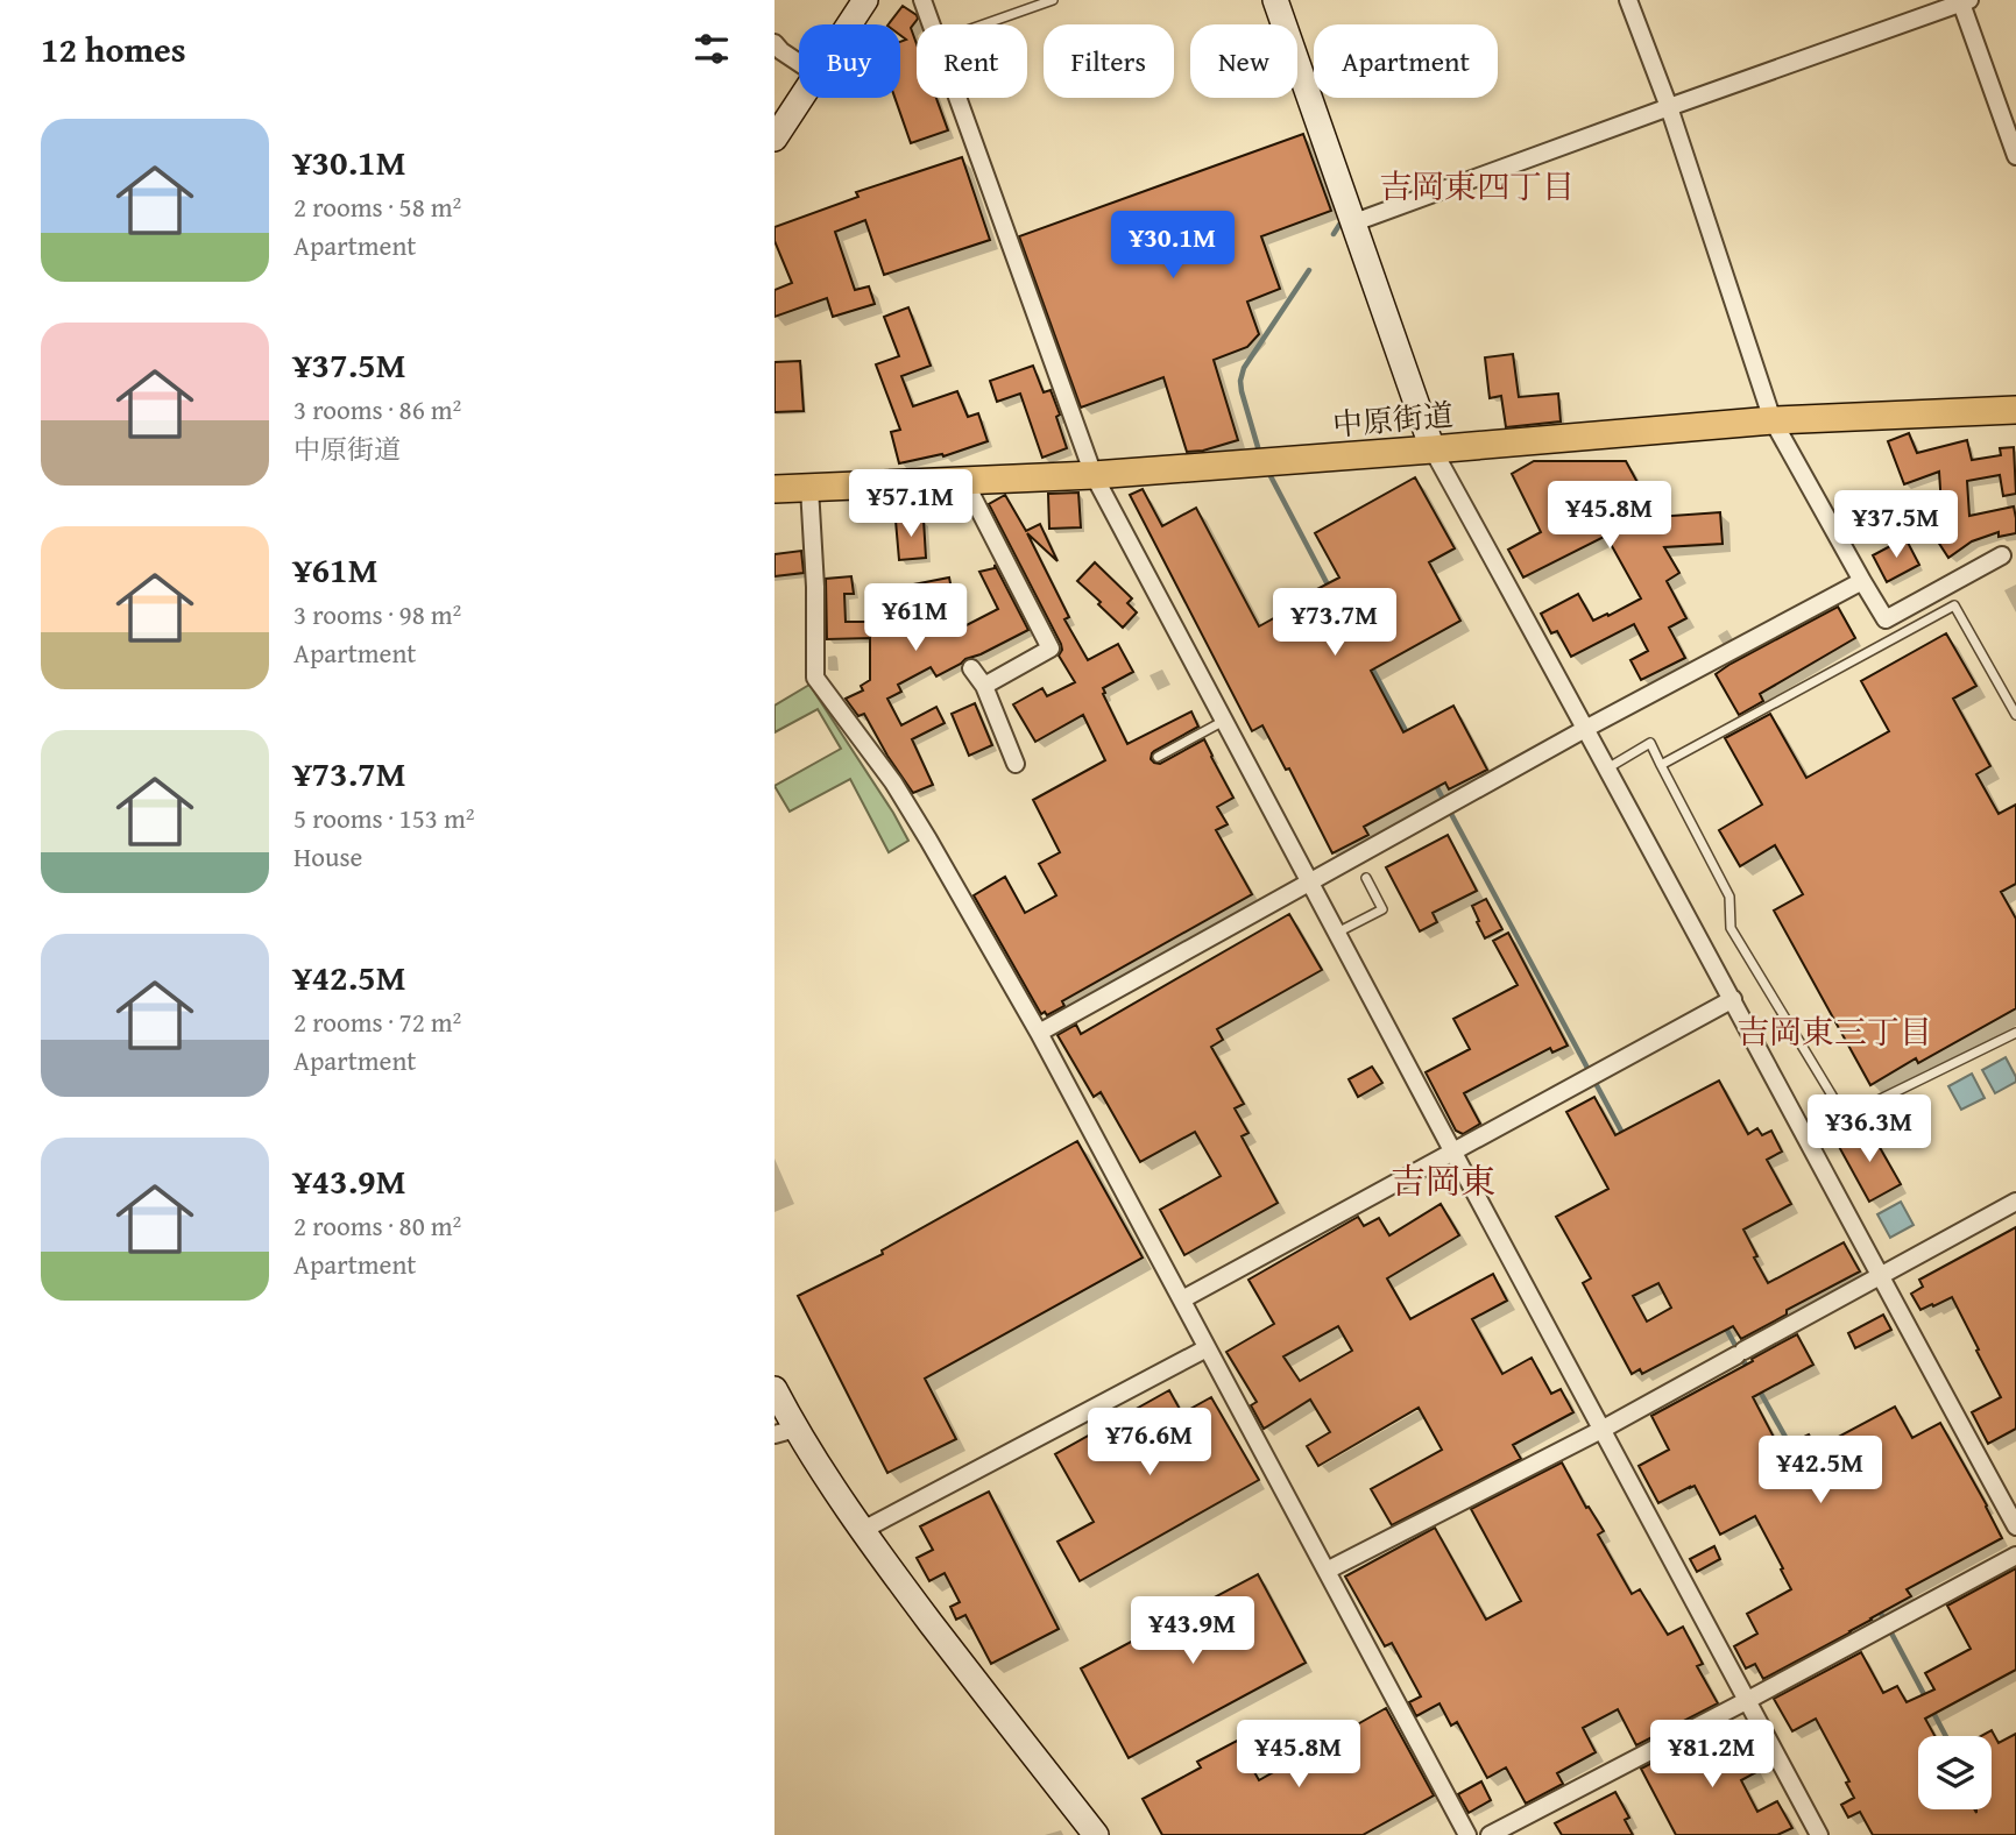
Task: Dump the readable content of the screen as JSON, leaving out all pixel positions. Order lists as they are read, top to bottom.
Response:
{
  "streets": {
    "main road": ["中原街道"]
  },
  "districts": ["吉岡東四丁目", "吉岡東三丁目", "吉岡東"],
  "page": {
    "heading": "12 homes",
    "chip": [
      "Buy",
      "Rent",
      "Filters",
      "New",
      "Apartment"
    ],
    "list": [
      {
        "name": "¥30.1M",
        "note": "2 rooms · 58 m² · Apartment"
      },
      {
        "name": "¥37.5M",
        "note": "3 rooms · 86 m² · 中原街道"
      },
      {
        "name": "¥61M",
        "note": "3 rooms · 98 m² · Apartment"
      },
      {
        "name": "¥73.7M",
        "note": "5 rooms · 153 m² · House"
      },
      {
        "name": "¥42.5M",
        "note": "2 rooms · 72 m² · Apartment"
      },
      {
        "name": "¥43.9M",
        "note": "2 rooms · 80 m² · Apartment"
      }
    ],
    "price": [
      "¥30.1M",
      "¥57.1M",
      "¥45.8M",
      "¥37.5M",
      "¥61M",
      "¥73.7M",
      "¥36.3M",
      "¥76.6M",
      "¥42.5M",
      "¥43.9M",
      "¥45.8M",
      "¥81.2M"
    ]
  }
}
